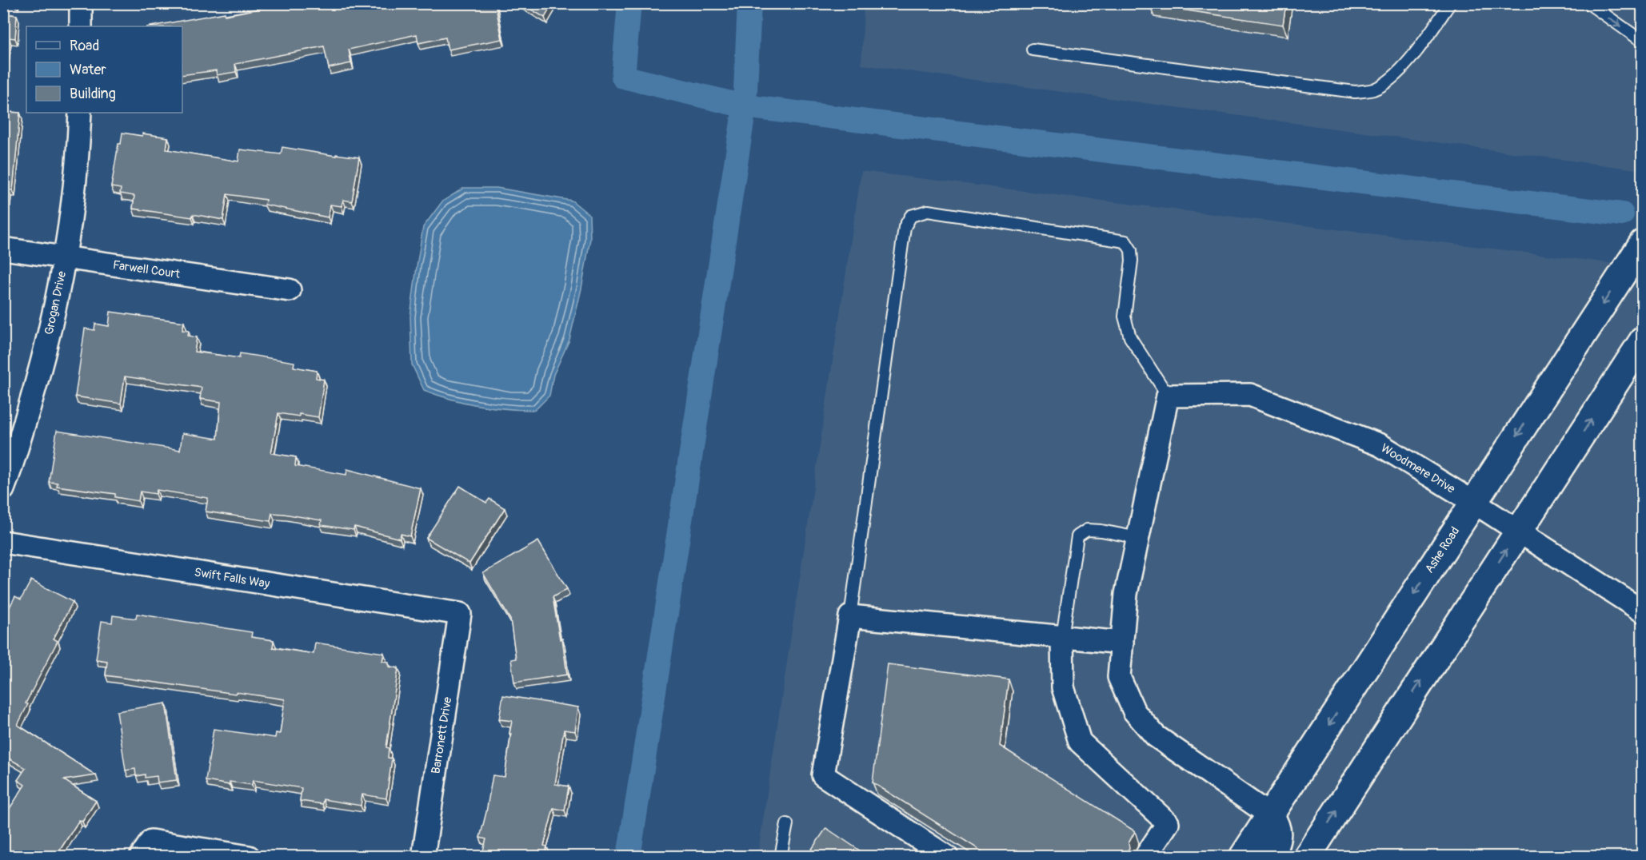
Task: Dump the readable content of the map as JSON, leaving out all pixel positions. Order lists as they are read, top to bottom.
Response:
{
  "streets": {
    "street": [
      "Farwell Court",
      "Grogan Drive",
      "Woodmere Drive",
      "Ashe Road",
      "Swift Falls Way",
      "Barronett Drive"
    ]
  },
  "crossings": [
    ["Farwell Court", "Grogan Drive"],
    ["Woodmere Drive", "Ashe Road"],
    ["Swift Falls Way", "Barronett Drive"]
  ],
  "legend": ["Road", "Water", "Building"]
}
